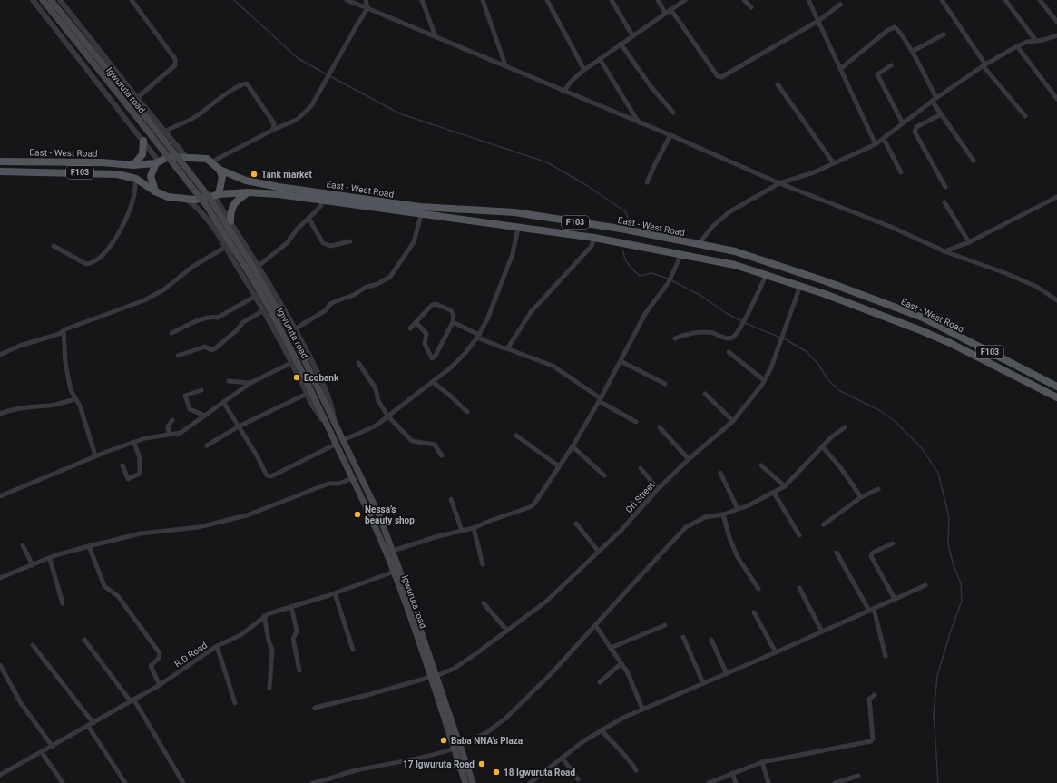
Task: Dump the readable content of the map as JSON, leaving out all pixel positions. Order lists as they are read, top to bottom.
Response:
{
  "streets": {
    "main road": ["Igwuruta road", "East - West Road", "F103"],
    "street": ["Ori Street", "R.D Road"]
  },
  "crossings": [
    ["Igwuruta road", "Ori Street"],
    ["Igwuruta road", "R.D Road"],
    ["East - West Road", "F103"],
    ["East - West Road", "Ori Street"]
  ],
  "places": [
    "Tank market",
    "Ecobank",
    "Nessa’s beauty shop",
    "Baba NNA's Plaza",
    "17 Igwuruta Road",
    "18 Igwuruta Road"
  ]
}
